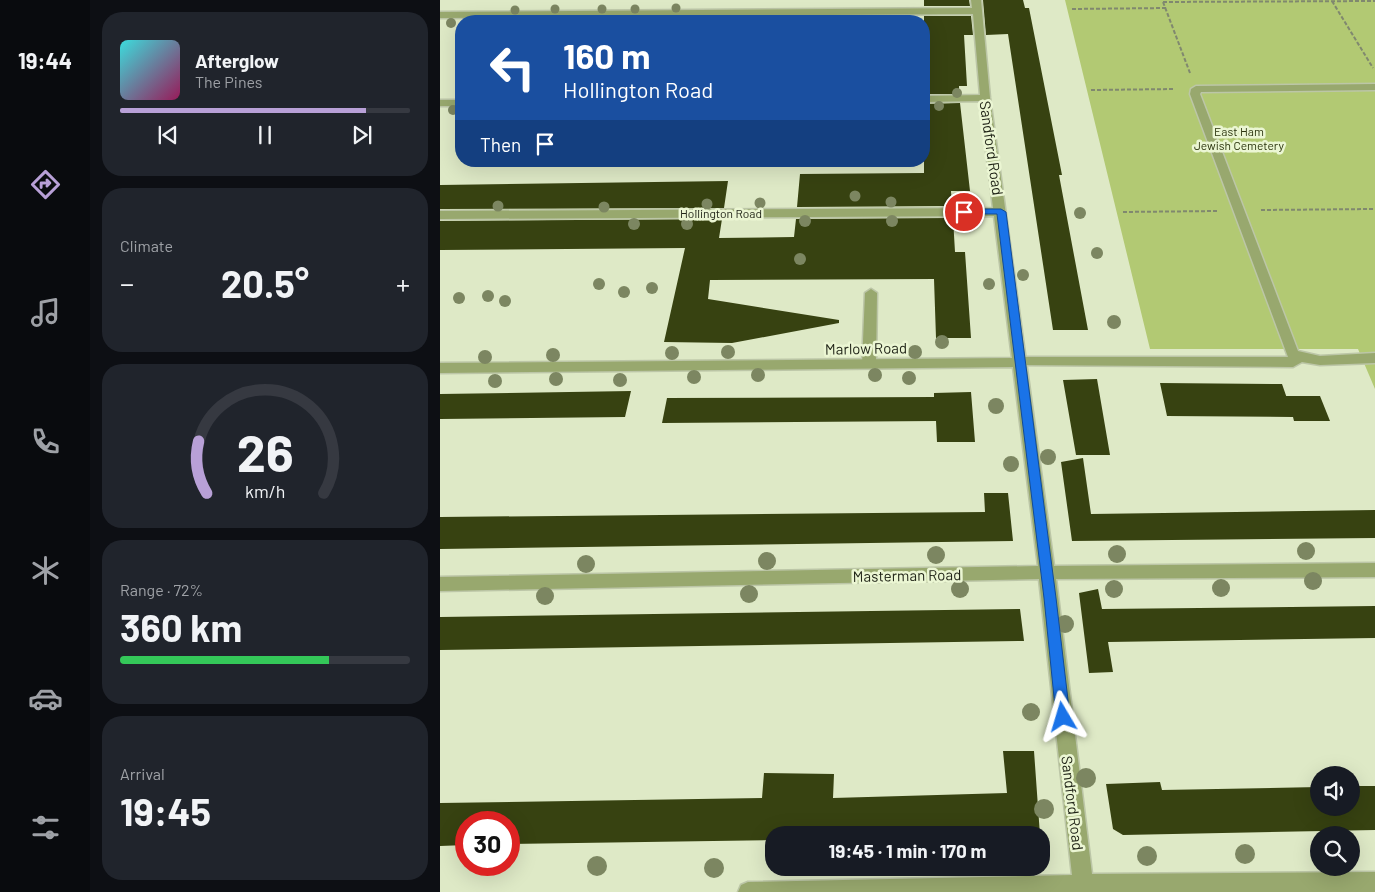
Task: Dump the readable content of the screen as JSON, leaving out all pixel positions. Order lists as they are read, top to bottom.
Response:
{
  "streets": {
    "street": [
      "Sandford Road",
      "Hollington Road",
      "Marlow Road",
      "Masterman Road"
    ]
  },
  "crossings": [
    ["Sandford Road", "Hollington Road"],
    ["Sandford Road", "Marlow Road"],
    ["Sandford Road", "Masterman Road"]
  ],
  "parks": ["East Ham Jewish Cemetery"],
  "page": {
    "tabs": "19:44",
    "turn": ["160 m", "Hollington Road"],
    "song": ["Afterglow", "The Pines"],
    "then": "Then",
    "tile": [
      "Climate",
      ["Range · 72%", "360 km"],
      ["Arrival", "19:45"]
    ],
    "heat": ["−", "20.5°", "+"],
    "limit": "30",
    "trip": "19:45 · 1 min · 170 m",
    "gauge": ["26", "km/h"]
  }
}
